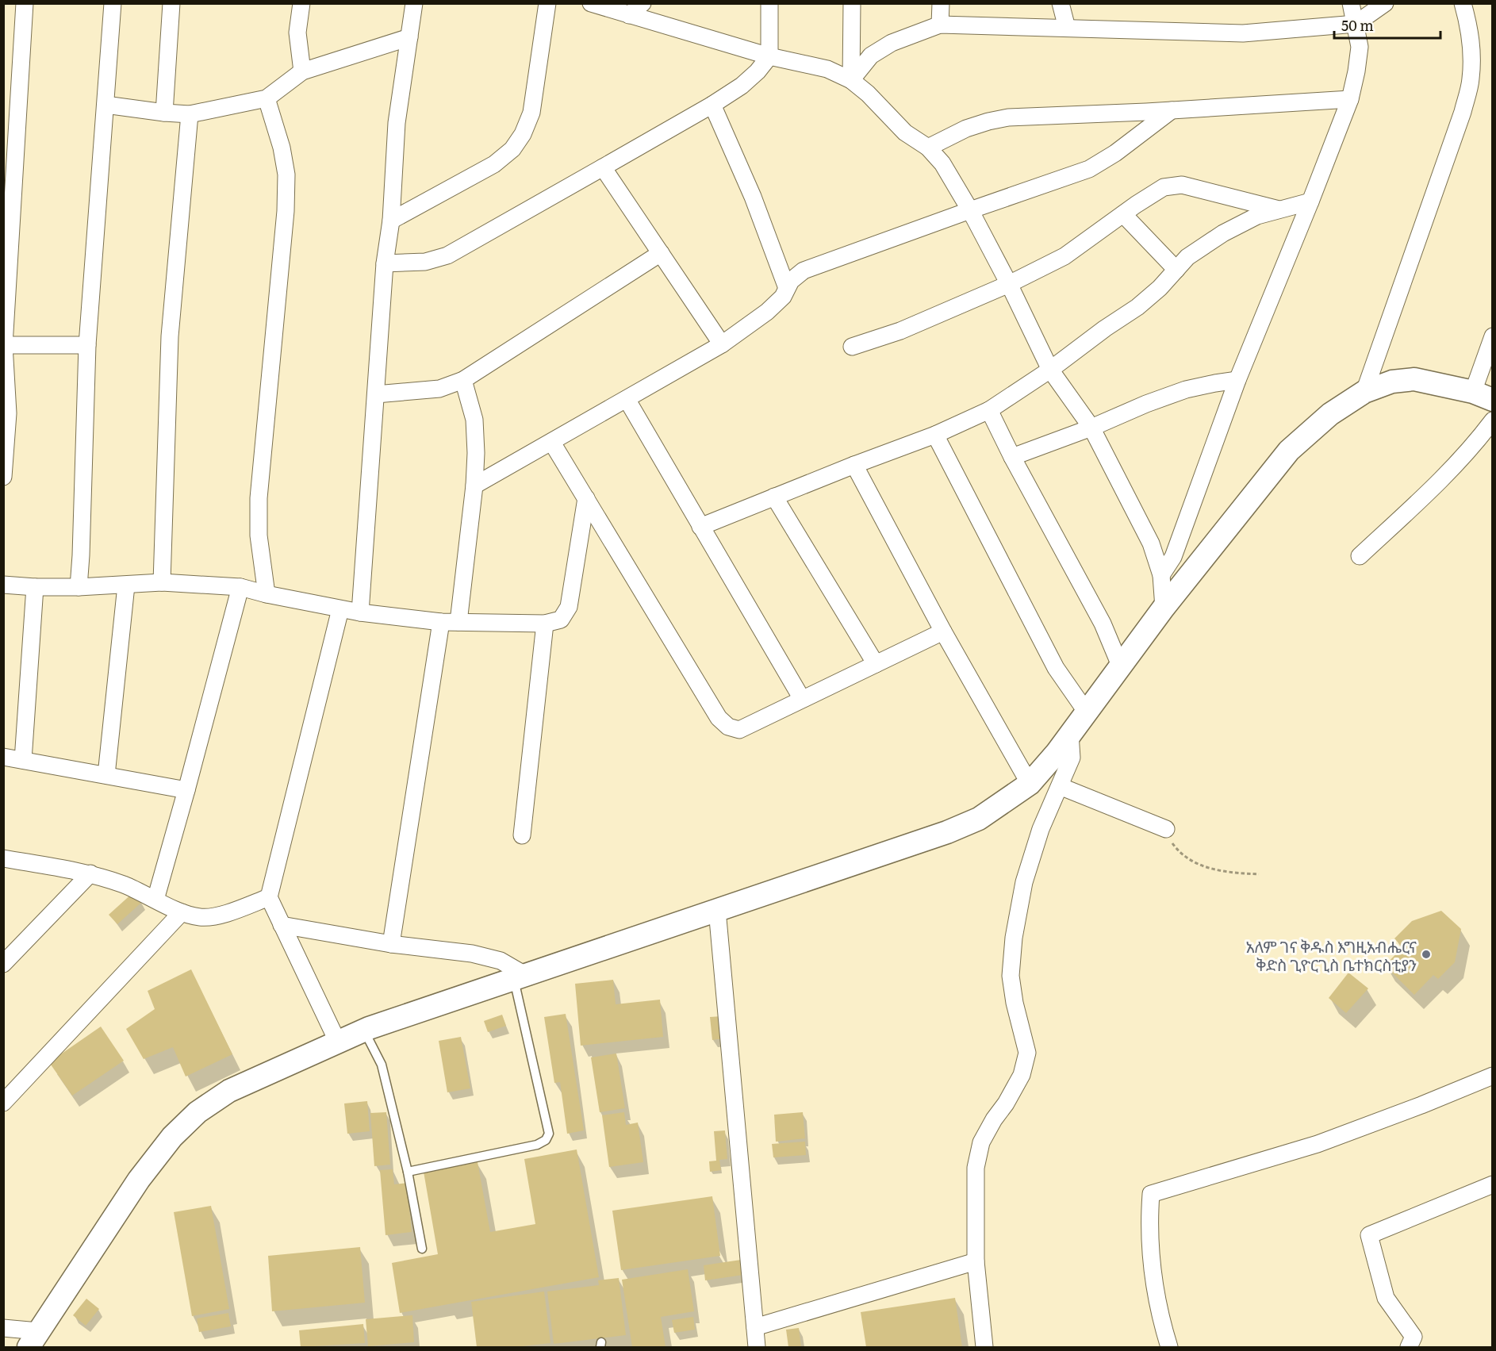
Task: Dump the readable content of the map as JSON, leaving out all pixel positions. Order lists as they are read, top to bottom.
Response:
{
  "places": ["አለም ገና ቅዱስ እግዚአብሔርና ቅድስ ጊዮርጊስ ቤተክርስቲያን"],
  "scale_bar": "50 m"
}
